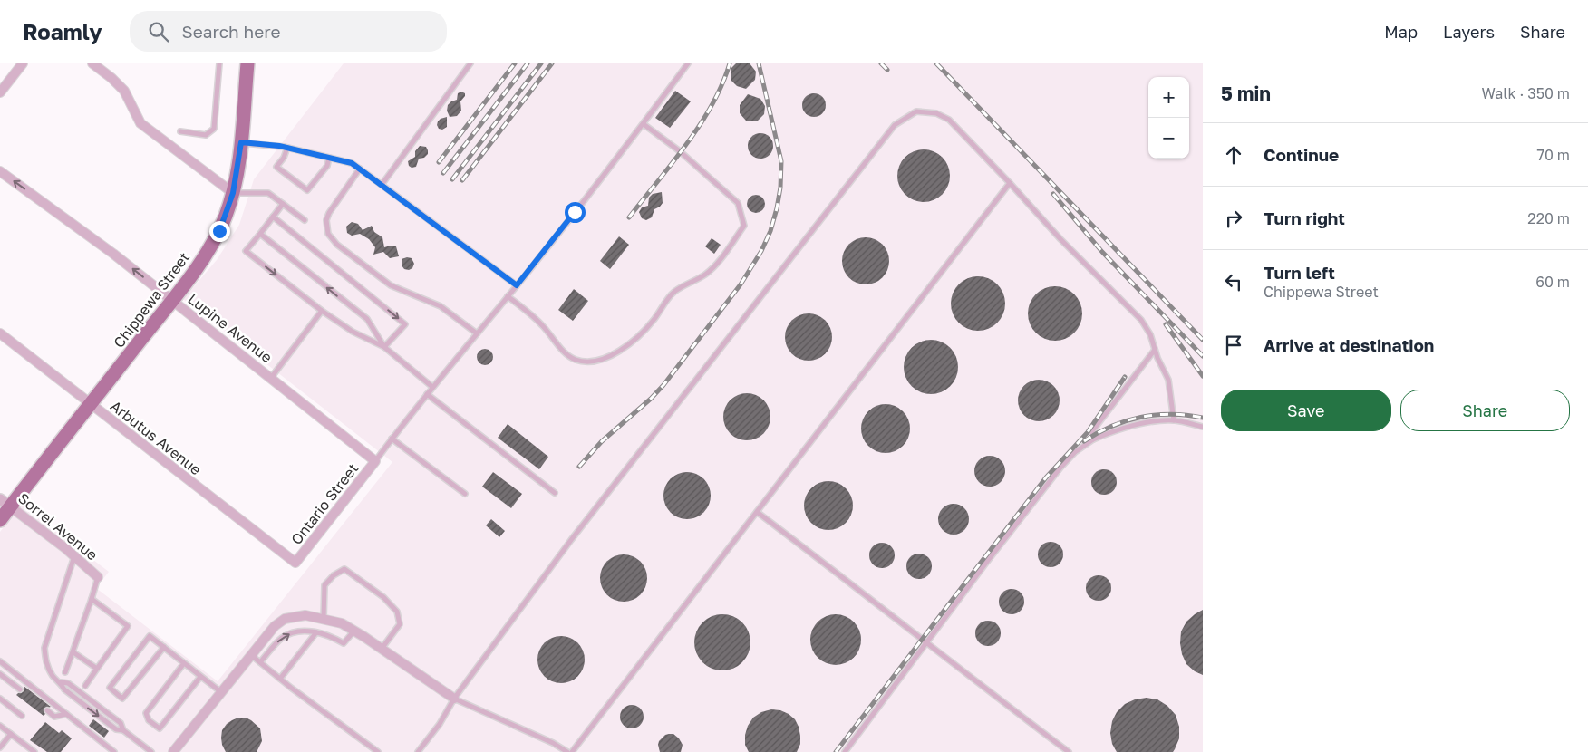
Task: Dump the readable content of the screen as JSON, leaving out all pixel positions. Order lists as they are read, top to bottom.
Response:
{
  "streets": {
    "main road": ["Chippewa Street"],
    "street": [
      "Lupine Avenue",
      "Arbutus Avenue",
      "Ontario Street",
      "Sorrel Avenue"
    ]
  },
  "crossings": [
    ["Chippewa Street", "Lupine Avenue"],
    ["Chippewa Street", "Arbutus Avenue"],
    ["Chippewa Street", "Sorrel Avenue"],
    ["Lupine Avenue", "Ontario Street"],
    ["Arbutus Avenue", "Ontario Street"]
  ],
  "one_way": ["Lupine Avenue"],
  "page": {
    "header": "Roamly",
    "search": "Search here",
    "nav": ["Map", "Layers", "Share"],
    "heading": ["5 min", "Walk · 350 m"],
    "map_buttons": ["+", "−"],
    "list": [
      ["Continue", "70 m"],
      ["Turn right", "220 m"],
      ["Turn left", "Chippewa Street", "60 m"],
      "Arrive at destination"
    ],
    "buttons": ["Save", "Share"]
  }
}
